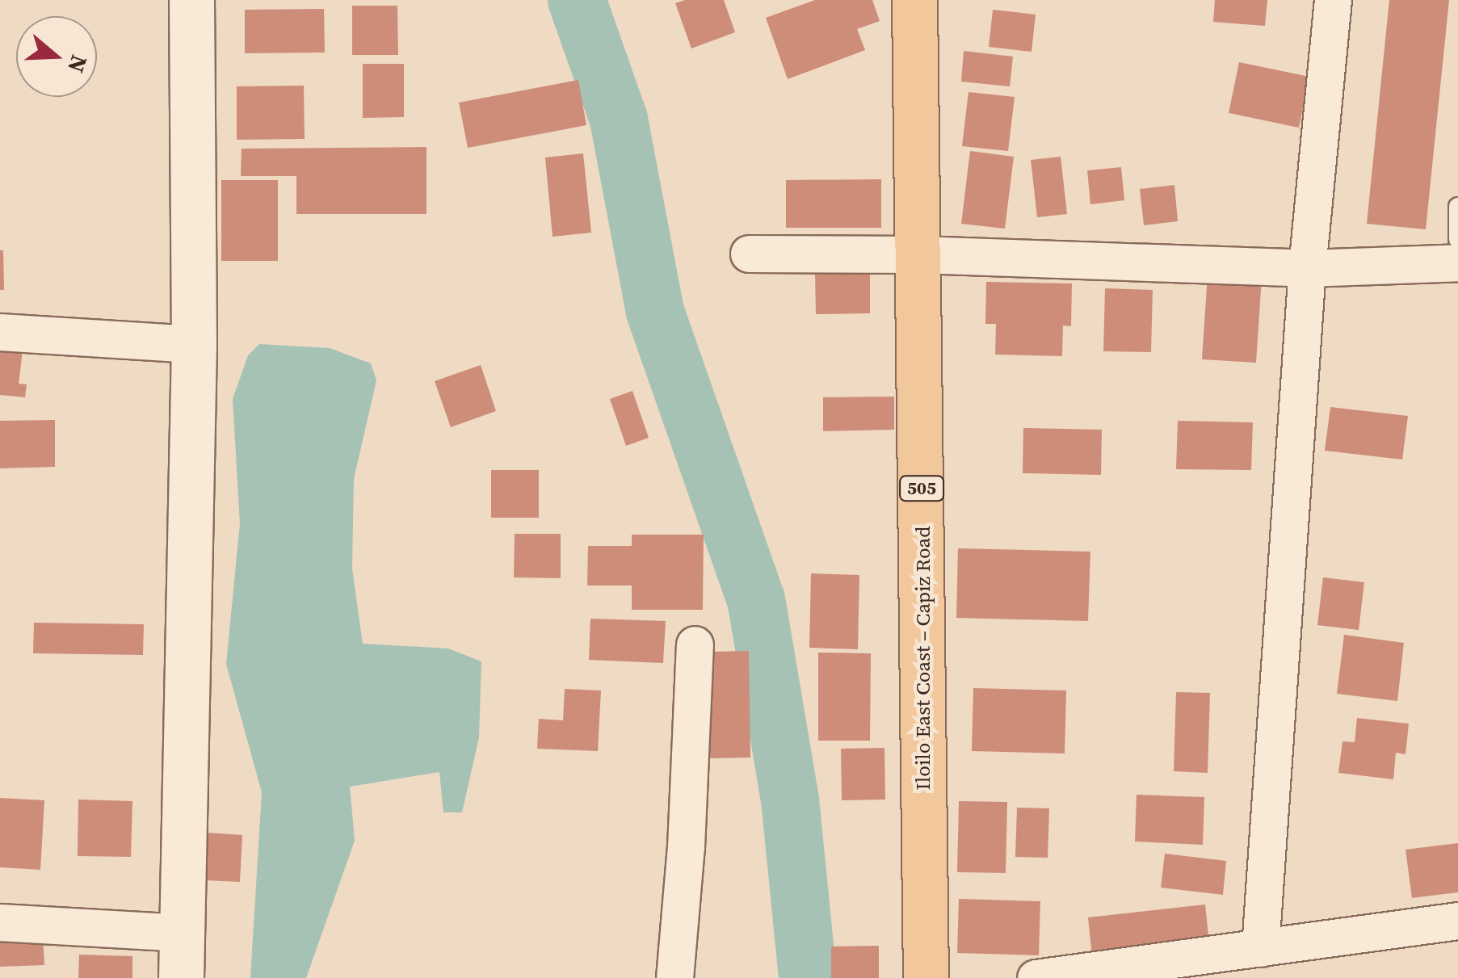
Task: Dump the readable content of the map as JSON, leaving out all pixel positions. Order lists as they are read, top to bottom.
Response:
{
  "streets": {
    "main road": ["505", "Iloilo East Coast – Capiz Road"]
  },
  "north": "right"
}
